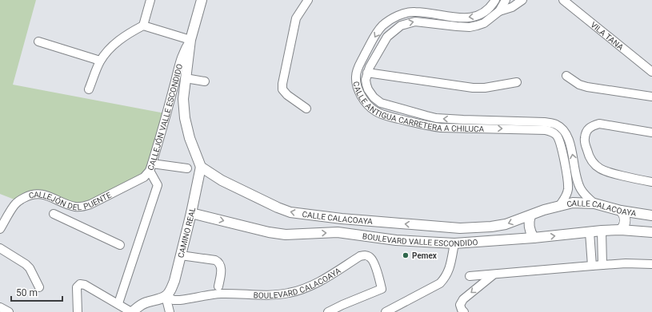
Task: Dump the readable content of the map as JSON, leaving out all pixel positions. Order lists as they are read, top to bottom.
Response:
{
  "streets": {
    "street": [
      "VILA TANA",
      "CALLE ANTIGUA CARRETERA A CHILUCA",
      "CALLEJÓN VALLE ESCONDIDO",
      "CALLEJÓN DEL PUENTE",
      "CALLE CALACOAYA",
      "CAMINO REAL",
      "BOULEVARD VALLE ESCONDIDO",
      "BOULEVARD CALACOAYA"
    ]
  },
  "crossings": [
    ["CALLE ANTIGUA CARRETERA A CHILUCA", "CALLE CALACOAYA"],
    ["CALLEJÓN VALLE ESCONDIDO", "CALLEJÓN DEL PUENTE"],
    ["CALLE CALACOAYA", "CAMINO REAL"],
    ["CAMINO REAL", "BOULEVARD VALLE ESCONDIDO"],
    ["CAMINO REAL", "BOULEVARD CALACOAYA"]
  ],
  "one_way": ["CALLE CALACOAYA", "BOULEVARD VALLE ESCONDIDO"],
  "places": ["Pemex"],
  "scale_bar": "50 m"
}
